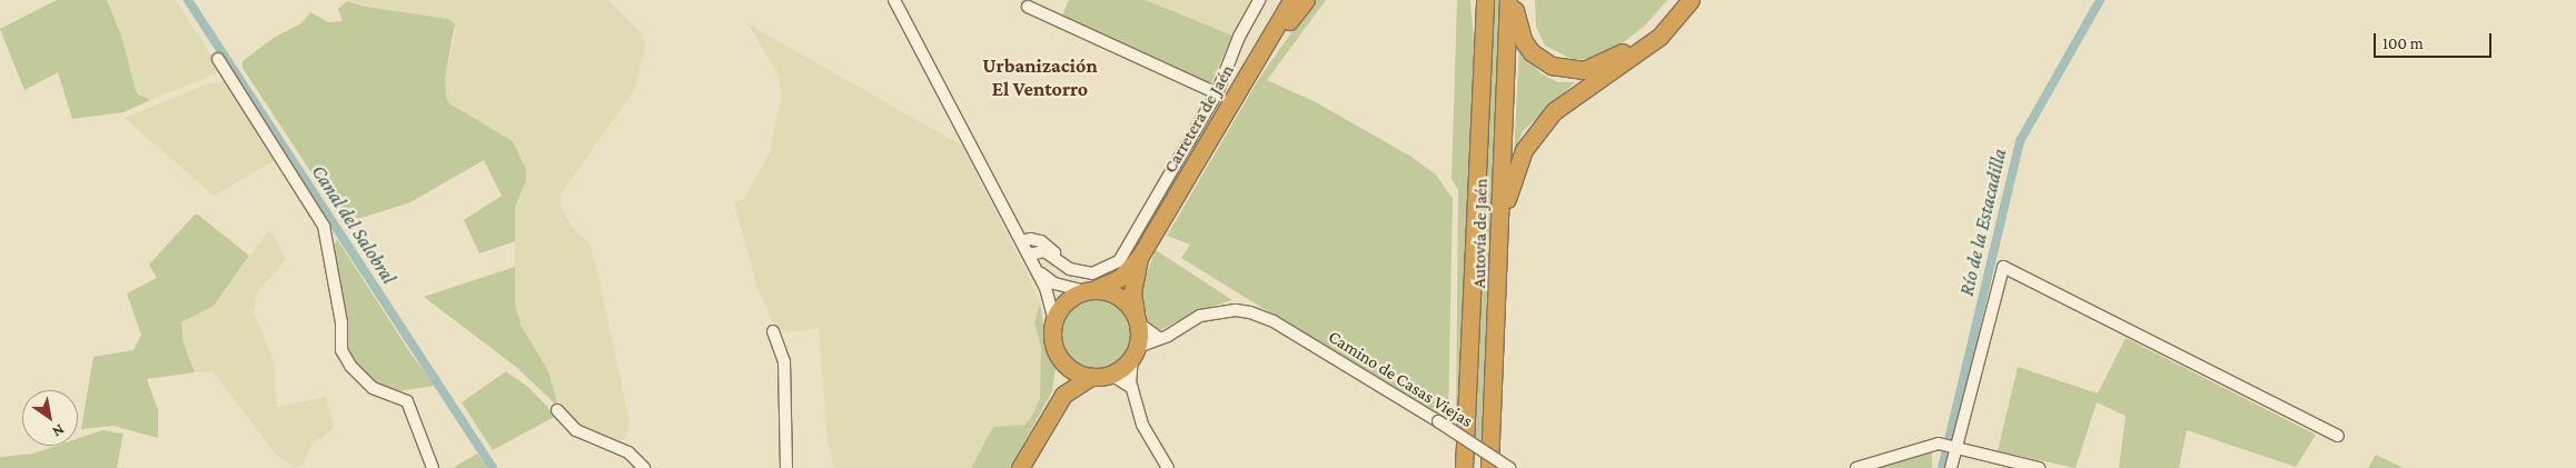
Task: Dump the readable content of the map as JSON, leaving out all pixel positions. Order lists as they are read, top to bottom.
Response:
{
  "streets": {
    "highway": ["Carretera de Jaén", "Autovía de Jaén"],
    "street": ["Camino de Casas Viejas"]
  },
  "crossings": [
    ["Carretera de Jaén", "Camino de Casas Viejas"]
  ],
  "districts": ["Urbanización El Ventorro"],
  "water": ["Río de la Estacadilla", "Canal del Salobral"],
  "scale_bar": "100 m",
  "north": "bottom right"
}
